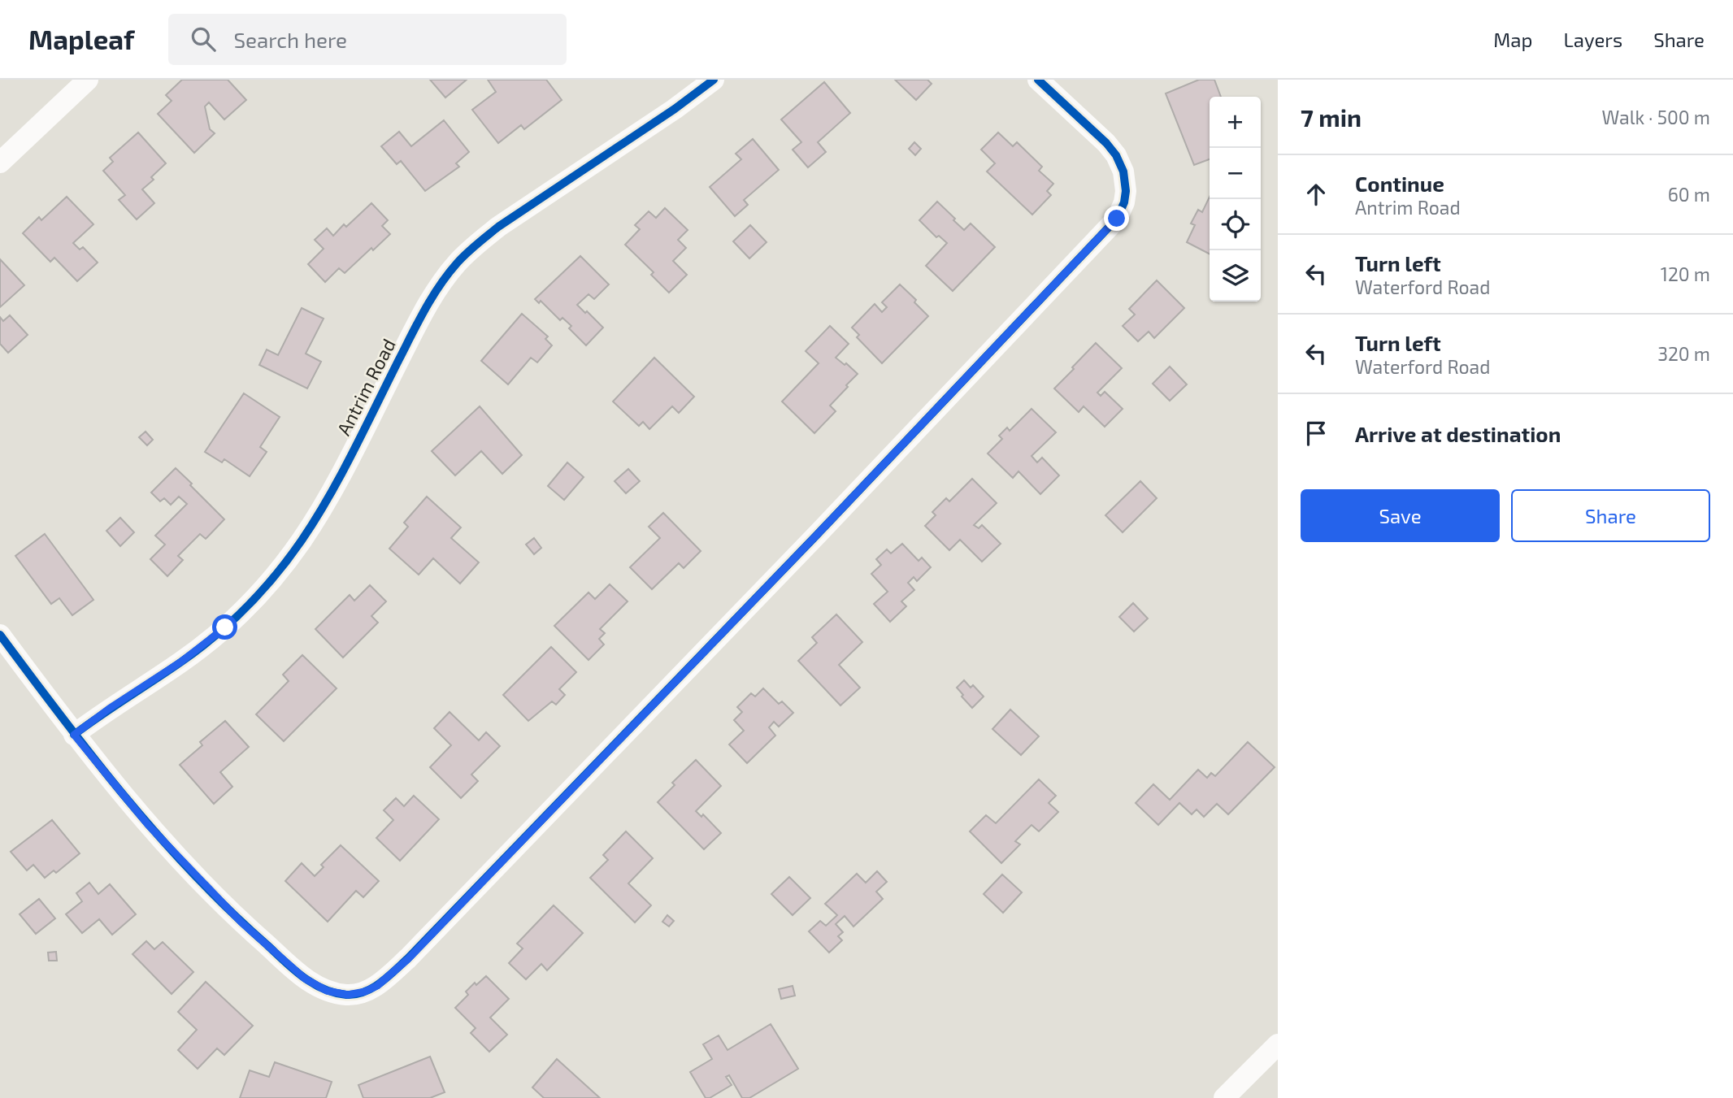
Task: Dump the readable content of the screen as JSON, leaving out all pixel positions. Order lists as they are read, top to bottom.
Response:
{
  "streets": {
    "street": ["Antrim Road"]
  },
  "page": {
    "header": "Mapleaf",
    "search": "Search here",
    "nav": ["Map", "Layers", "Share"],
    "heading": ["7 min", "Walk · 500 m"],
    "map_buttons": ["+", "−"],
    "list": [
      ["Continue", "Antrim Road", "60 m"],
      ["Turn left", "Waterford Road", "120 m"],
      ["Turn left", "Waterford Road", "320 m"],
      "Arrive at destination"
    ],
    "buttons": ["Save", "Share"]
  }
}
